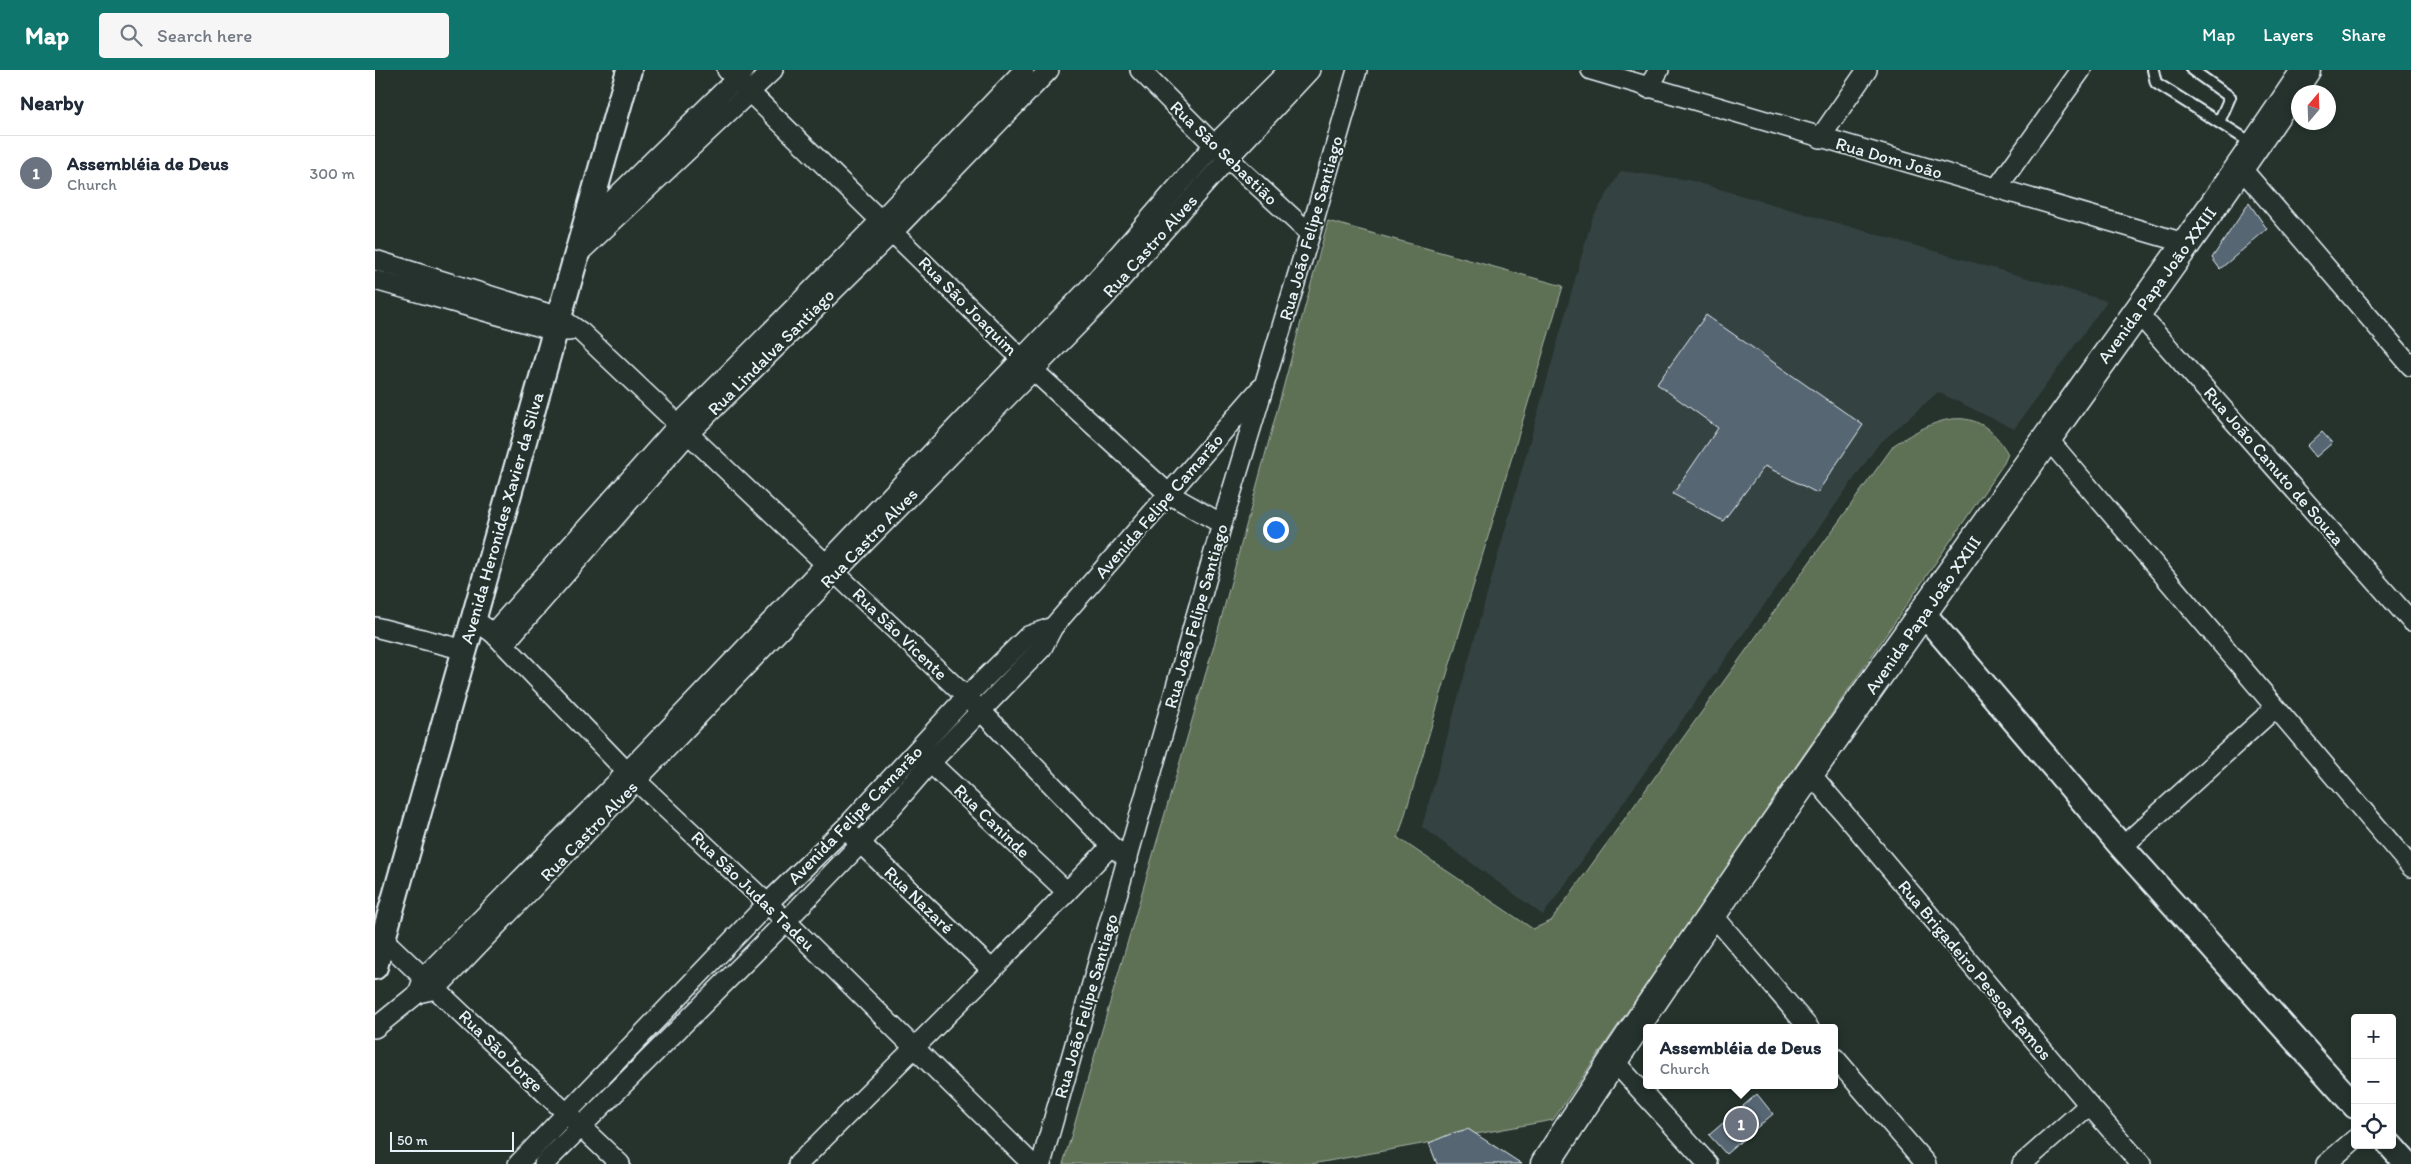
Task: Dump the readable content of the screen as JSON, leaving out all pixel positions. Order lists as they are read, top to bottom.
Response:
{
  "streets": {
    "main road": ["Avenida Papa João XXIII"],
    "street": [
      "Rua São Sebastião",
      "Rua Dom João",
      "Rua João Felipe Santiago",
      "Rua Castro Alves",
      "Rua São Joaquim",
      "Rua Lindalva Santiago",
      "Rua João Canuto de Souza",
      "Avenida Felipe Camarão",
      "Avenida Heronides Xavier da Silva",
      "Rua São Vicente",
      "Rua Caninde",
      "Rua São Judas Tadeu",
      "Rua Nazaré",
      "Rua Brigadeiro Pessoa Ramos",
      "Rua São Jorge"
    ]
  },
  "crossings": [
    ["Rua São Sebastião", "Rua João Felipe Santiago"],
    ["Rua São Sebastião", "Rua Castro Alves"],
    ["Rua Dom João", "Avenida Papa João XXIII"],
    ["Rua João Felipe Santiago", "Rua São Joaquim"],
    ["Rua João Felipe Santiago", "Avenida Felipe Camarão"],
    ["Rua João Felipe Santiago", "Rua São Vicente"],
    ["Rua Castro Alves", "Rua São Joaquim"],
    ["Rua Castro Alves", "Rua São Vicente"],
    ["Rua Castro Alves", "Rua São Judas Tadeu"],
    ["Rua Castro Alves", "Rua São Jorge"],
    ["Avenida Papa João XXIII", "Rua João Canuto de Souza"],
    ["Avenida Papa João XXIII", "Rua Brigadeiro Pessoa Ramos"],
    ["Rua São Joaquim", "Rua Lindalva Santiago"],
    ["Rua São Joaquim", "Avenida Felipe Camarão"],
    ["Rua Lindalva Santiago", "Rua São Vicente"],
    ["Rua Lindalva Santiago", "Rua São Judas Tadeu"],
    ["Avenida Felipe Camarão", "Rua São Vicente"],
    ["Avenida Felipe Camarão", "Rua Caninde"],
    ["Avenida Felipe Camarão", "Rua São Judas Tadeu"],
    ["Avenida Felipe Camarão", "Rua Nazaré"],
    ["Avenida Felipe Camarão", "Rua São Jorge"],
    ["Avenida Heronides Xavier da Silva", "Rua São Vicente"],
    ["Avenida Heronides Xavier da Silva", "Rua São Judas Tadeu"],
    ["Avenida Heronides Xavier da Silva", "Rua São Jorge"]
  ],
  "scale_bar": "50 m",
  "north": "top",
  "page": {
    "header": "Map",
    "search": "Search here",
    "nav": ["Map", "Layers", "Share"],
    "heading": "Nearby",
    "list": [
      {
        "mark": "1",
        "name": "Assembléia de Deus",
        "note": "Church",
        "value": "300 m"
      }
    ],
    "map_buttons": ["+", "−"],
    "popup": ["Assembléia de Deus", "Church"],
    "pins": "1",
    "scale": "50 m"
  }
}
